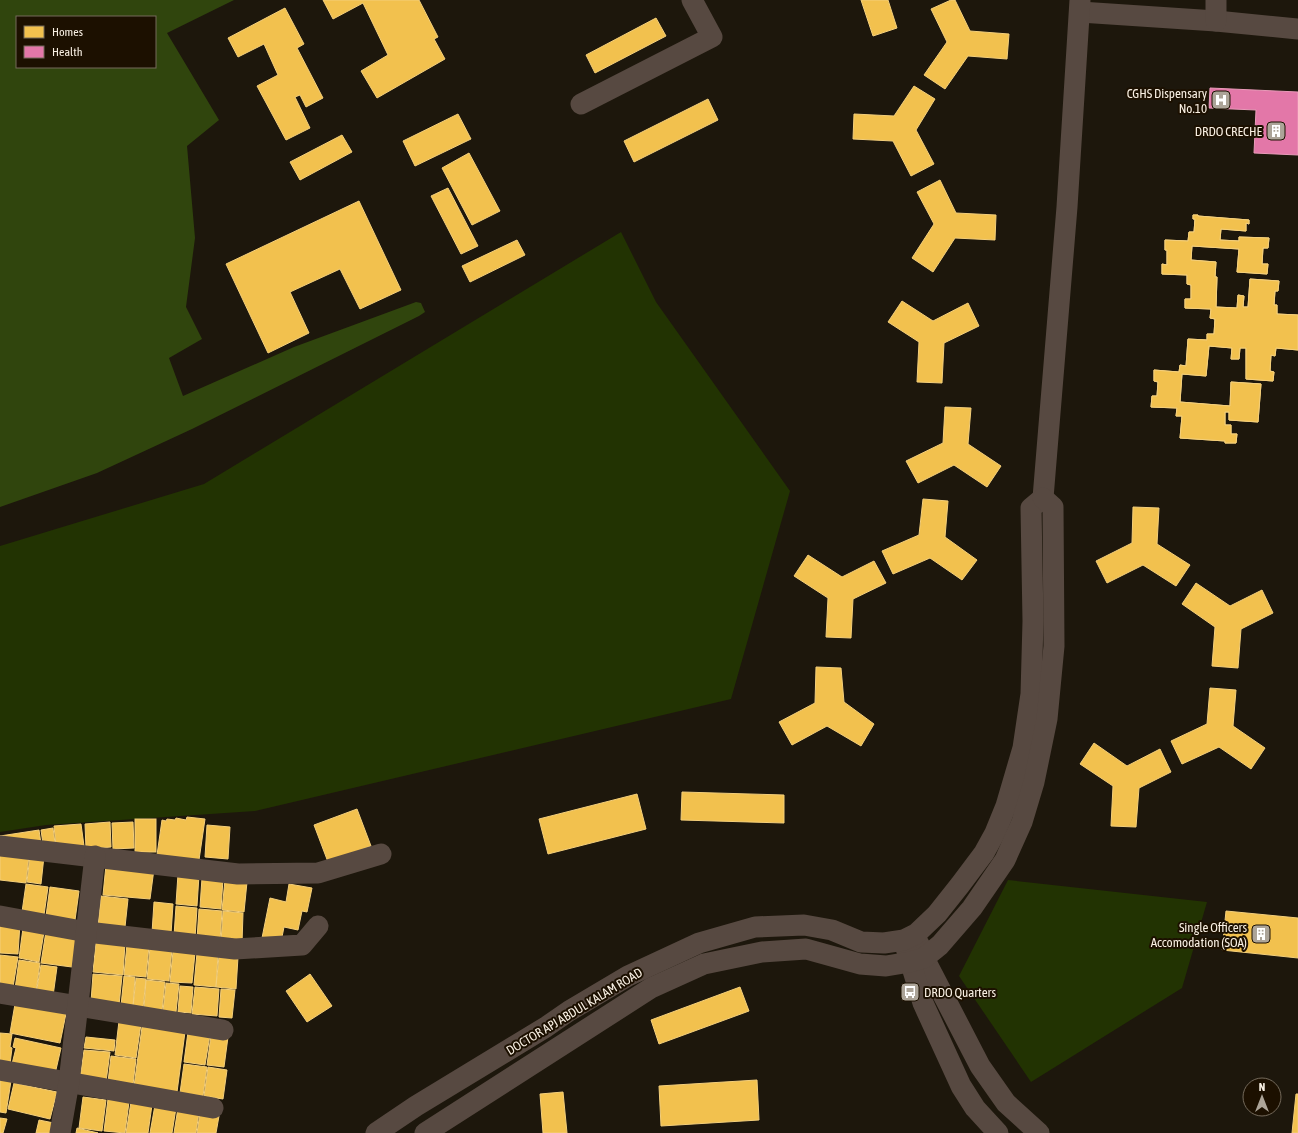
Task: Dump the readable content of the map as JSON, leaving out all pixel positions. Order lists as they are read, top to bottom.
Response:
{
  "streets": {
    "street": ["DOCTOR APJ ABDUL KALAM ROAD"]
  },
  "places": {
    "hospital": ["CGHS Dispensary No.10"],
    "building": ["DRDO CRECHE", "Single Officers Accomodation (SOA)"],
    "bus stop": ["DRDO Quarters"]
  },
  "legend": ["Homes", "Health"],
  "north": "top"
}
